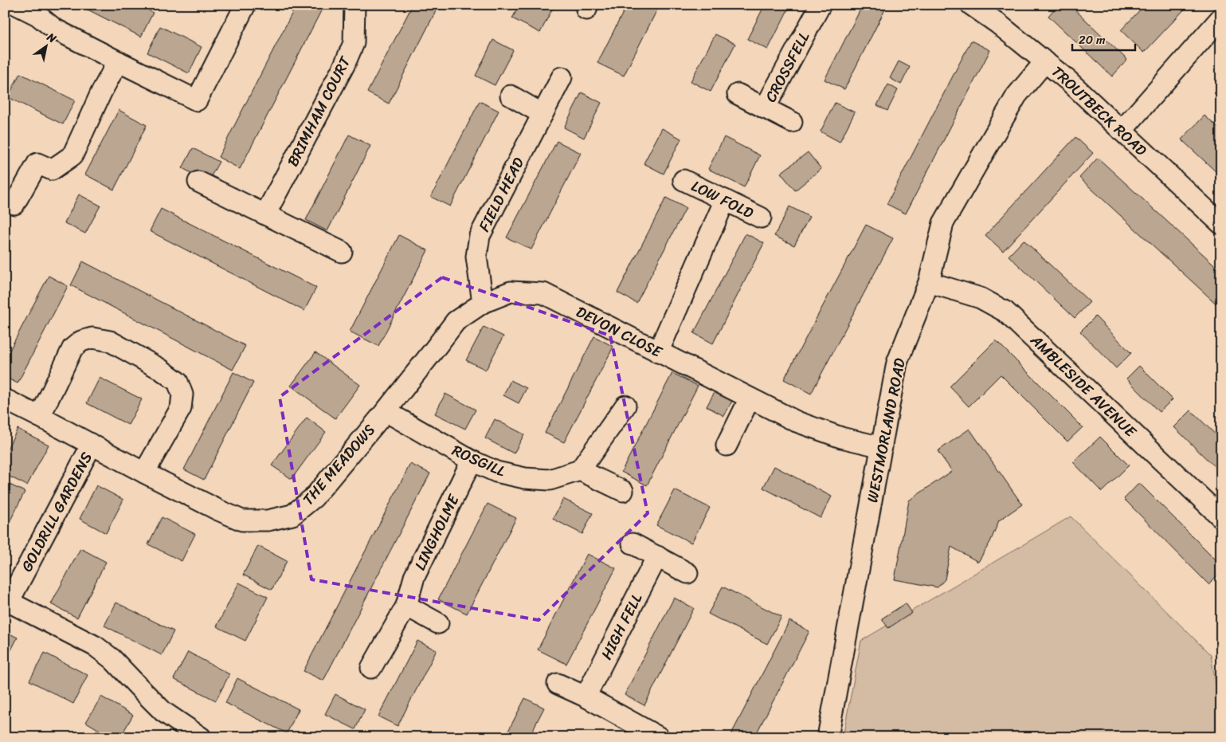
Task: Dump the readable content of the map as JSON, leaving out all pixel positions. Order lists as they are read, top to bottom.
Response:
{
  "streets": {
    "street": [
      "CROSSFELL",
      "TROUTBECK ROAD",
      "BRIMHAM COURT",
      "FIELD HEAD",
      "LOW FOLD",
      "DEVON CLOSE",
      "AMBLESIDE AVENUE",
      "WESTMORLAND ROAD",
      "ROSGILL",
      "THE MEADOWS",
      "GOLDRILL GARDENS",
      "LINGHOLME",
      "HIGH FELL"
    ]
  },
  "crossings": [
    ["TROUTBECK ROAD", "WESTMORLAND ROAD"],
    ["FIELD HEAD", "DEVON CLOSE"],
    ["FIELD HEAD", "THE MEADOWS"],
    ["DEVON CLOSE", "WESTMORLAND ROAD"],
    ["DEVON CLOSE", "THE MEADOWS"],
    ["AMBLESIDE AVENUE", "WESTMORLAND ROAD"],
    ["ROSGILL", "THE MEADOWS"],
    ["ROSGILL", "LINGHOLME"],
    ["THE MEADOWS", "GOLDRILL GARDENS"]
  ],
  "scale_bar": "20 m",
  "north": "top right"
}
